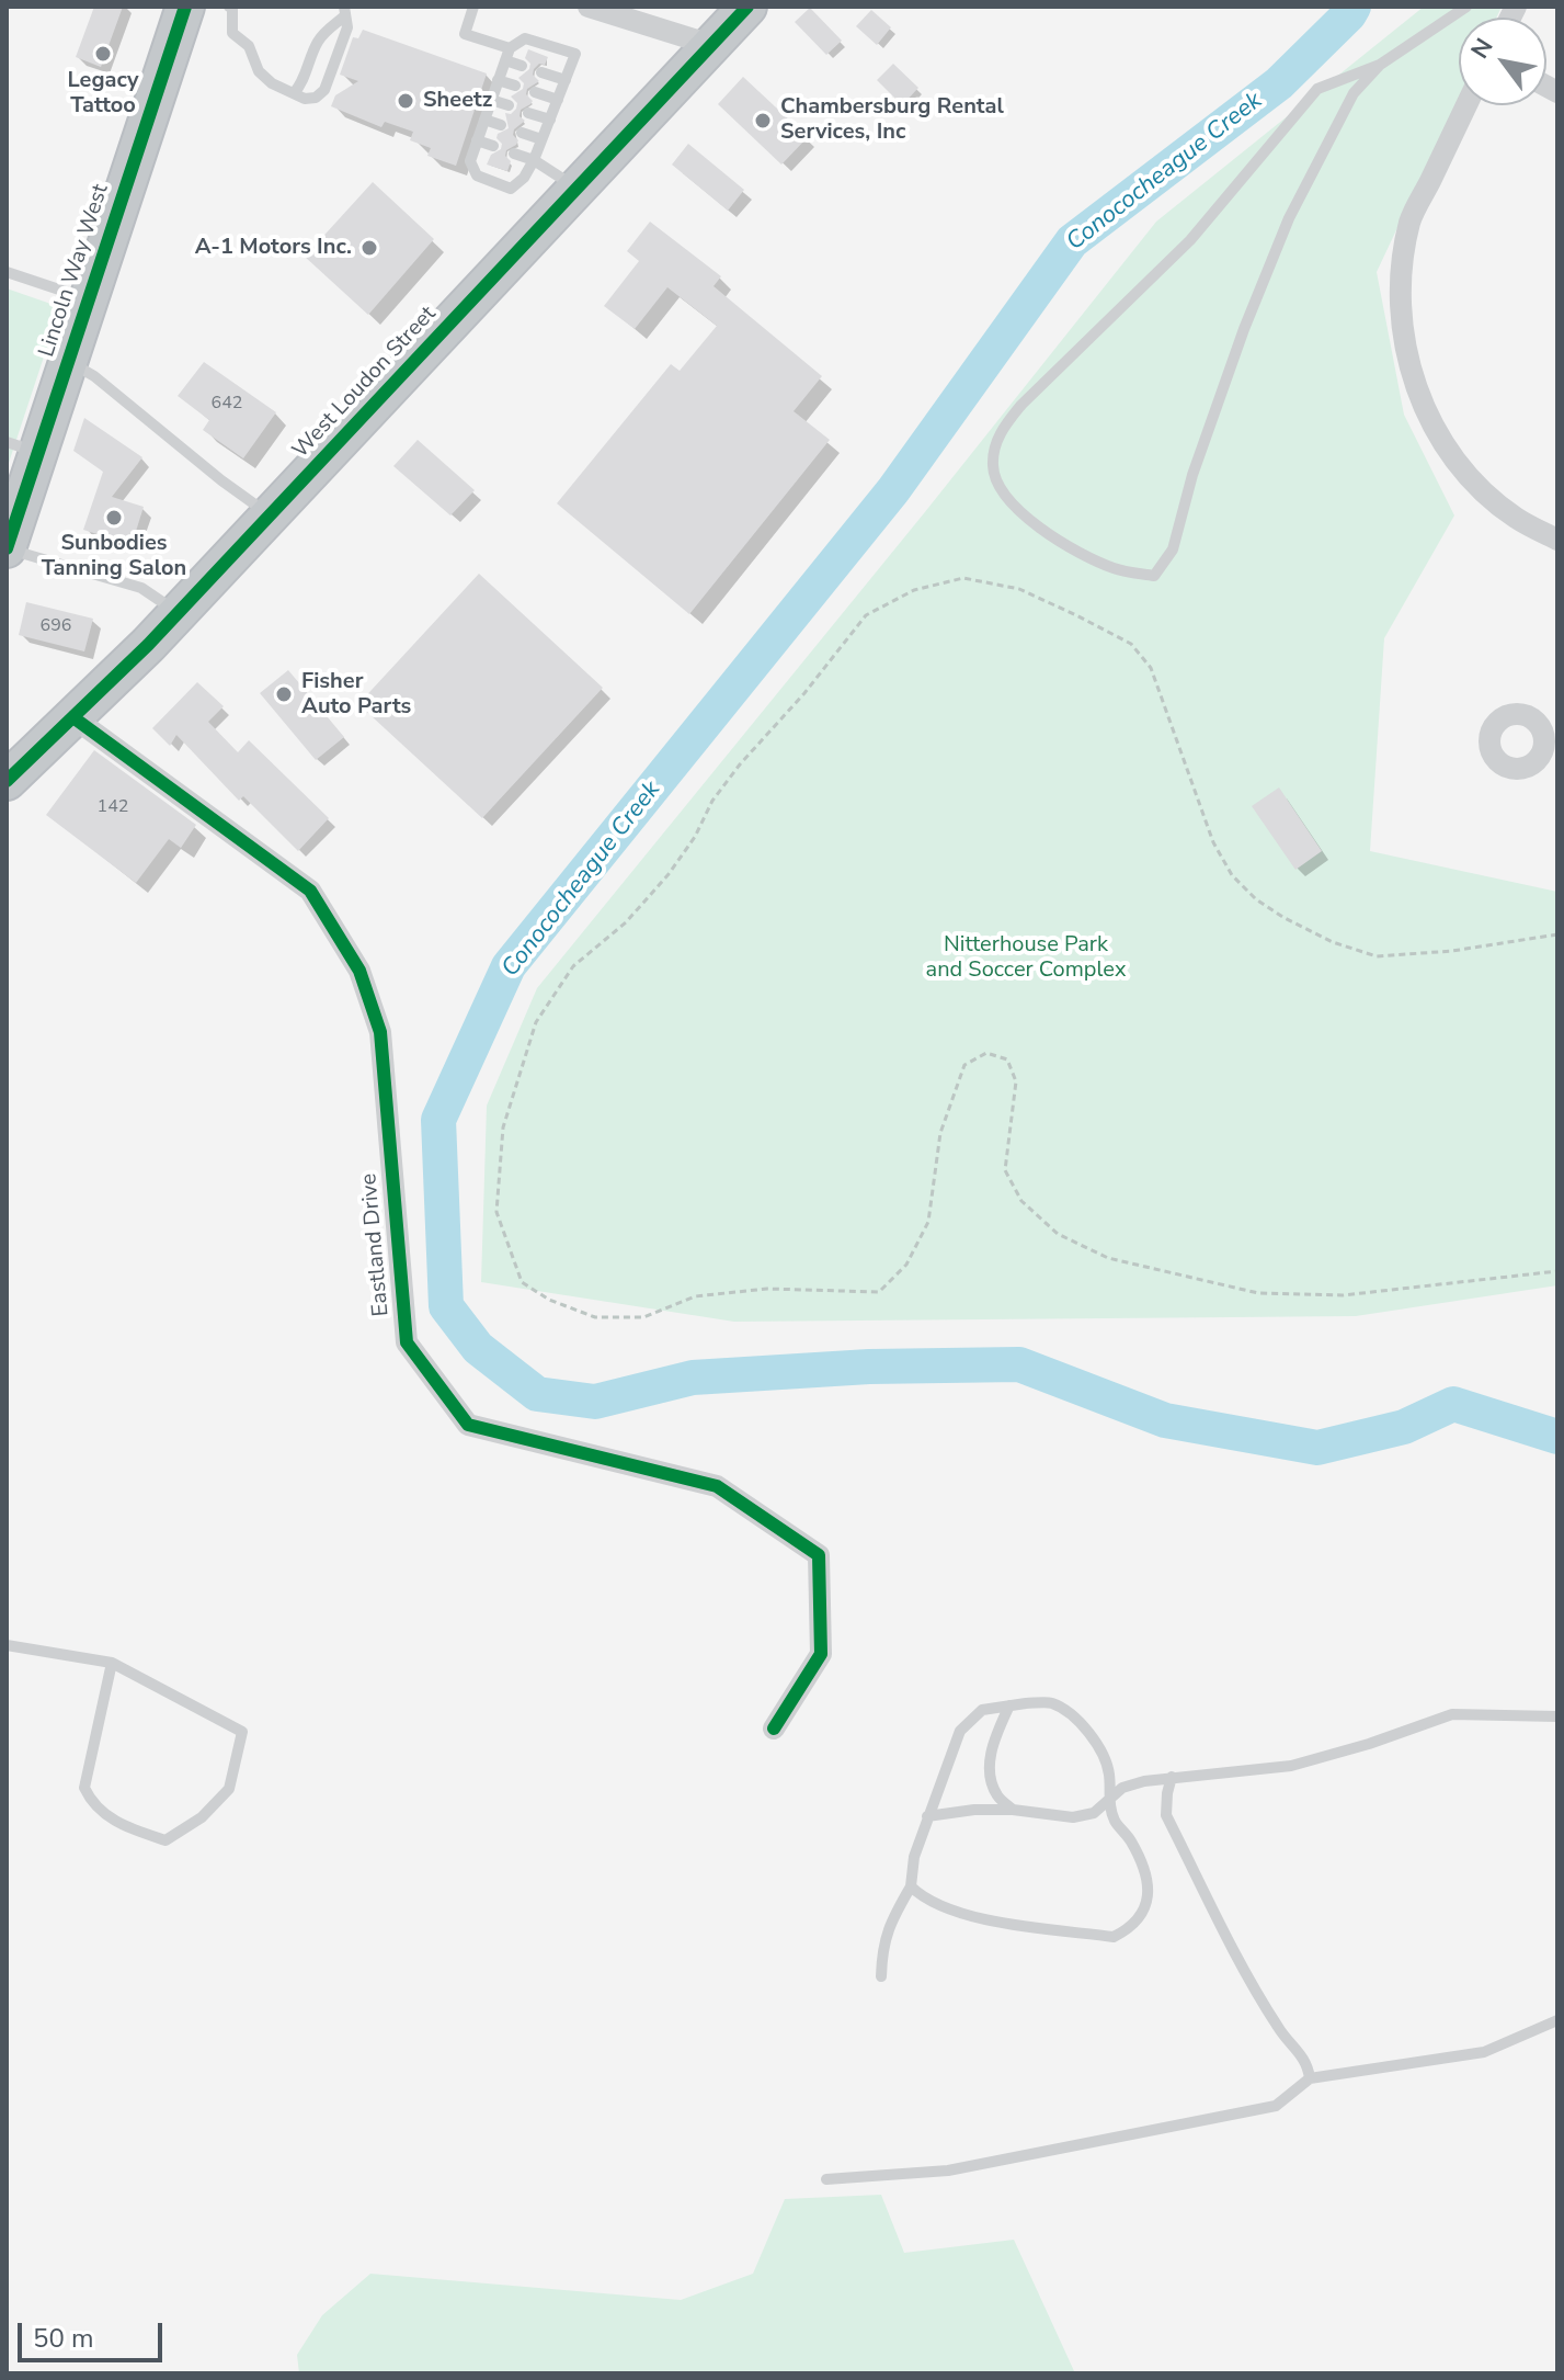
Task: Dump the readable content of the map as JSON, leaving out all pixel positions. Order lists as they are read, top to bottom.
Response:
{
  "streets": {
    "highway": ["Lincoln Way West", "West Loudon Street"],
    "street": ["Eastland Drive"]
  },
  "crossings": [
    ["West Loudon Street", "Eastland Drive"]
  ],
  "water": ["Conococheague Creek"],
  "parks": ["Nitterhouse Park and Soccer Complex"],
  "places": [
    "Legacy Tattoo",
    "Sheetz",
    "Chambersburg Rental Services, Inc",
    "A-1 Motors Inc.",
    "Sunbodies Tanning Salon",
    "Fisher Auto Parts"
  ],
  "house_numbers": ["642", "696", "142"],
  "scale_bar": "50 m",
  "north": "top left"
}
